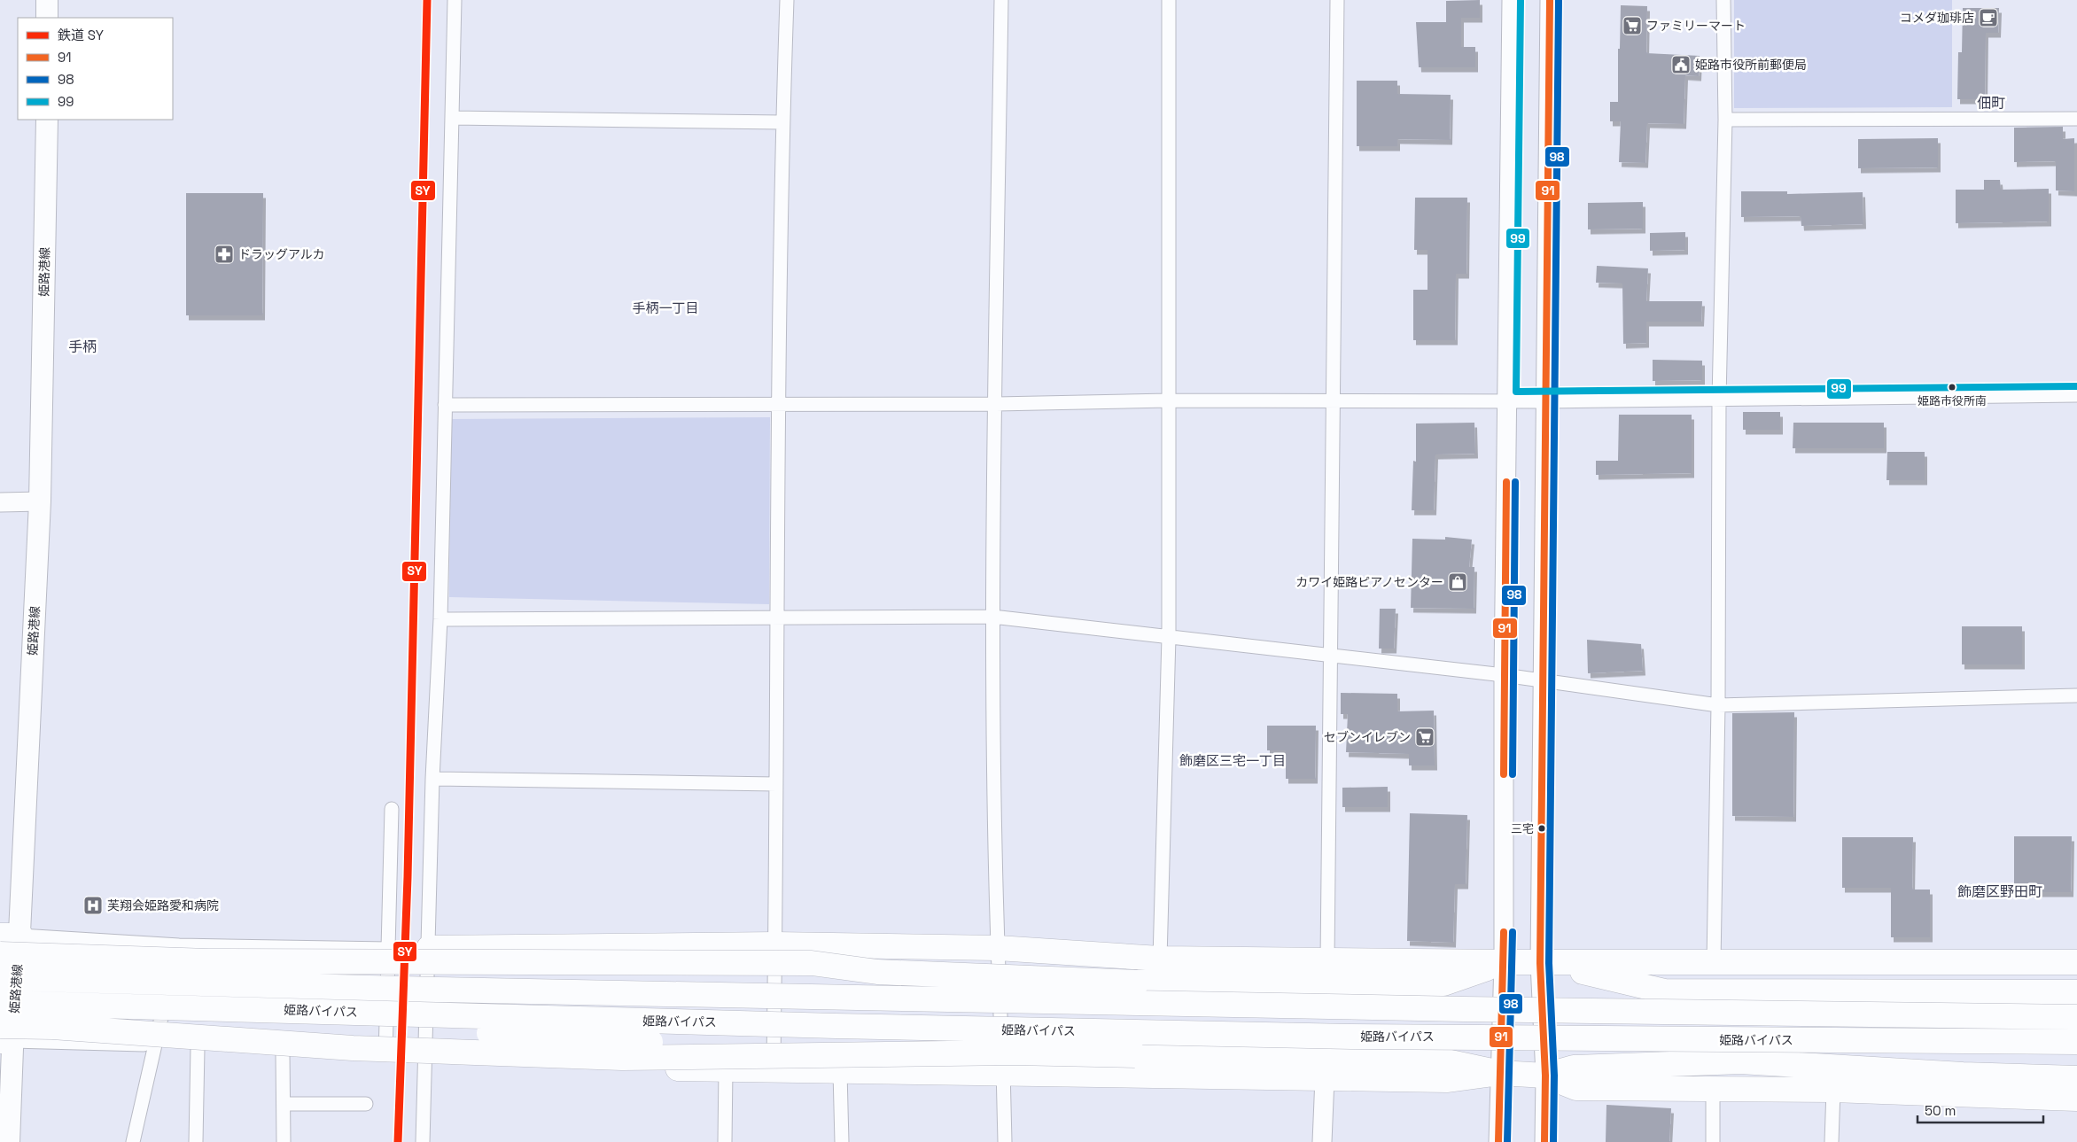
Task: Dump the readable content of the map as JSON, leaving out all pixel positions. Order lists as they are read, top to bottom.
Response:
{
  "streets": {
    "highway": ["姫路バイパス"],
    "main road": ["姫路港線"]
  },
  "districts": [
    "佃町",
    "手柄一丁目",
    "手柄",
    "飾磨区三宅一丁目",
    "飾磨区野田町"
  ],
  "places": {
    "cafe": ["コメダ珈琲店"],
    "supermarket": ["ファミリーマート", "セブンイレブン"],
    "public building": ["姫路市役所前郵便局"],
    "pharmacy": ["ドラッグアルカ"],
    "other": ["姫路市役所南", "三宅"],
    "shop": ["カワイ姫路ピアノセンター"],
    "hospital": ["芙翔会姫路愛和病院"]
  },
  "lines": [
    "rail line SY",
    "transit line 91",
    "transit line 98",
    "transit line 99"
  ],
  "legend": [
    "鉄道 SY",
    "91",
    "98",
    "99"
  ],
  "scale_bar": "50 m"
}
